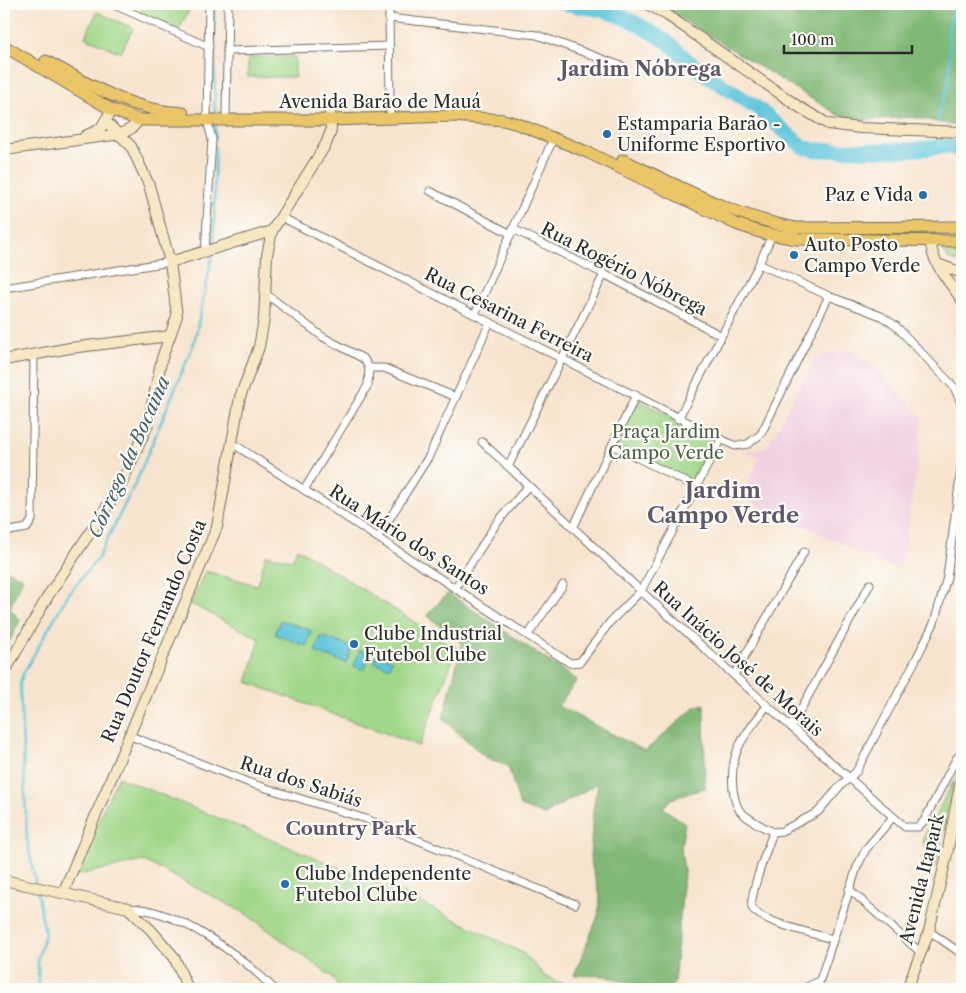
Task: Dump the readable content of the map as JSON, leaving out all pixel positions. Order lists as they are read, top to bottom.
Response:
{
  "streets": {
    "main road": ["Avenida Barão de Mauá"],
    "street": [
      "Rua Rogério Nóbrega",
      "Rua Cesarina Ferreira",
      "Rua Mário dos Santos",
      "Rua Doutor Fernando Costa",
      "Rua Inácio José de Morais",
      "Rua dos Sabiás",
      "Avenida Itapark"
    ]
  },
  "crossings": [
    ["Avenida Barão de Mauá", "Rua Doutor Fernando Costa"],
    ["Rua Cesarina Ferreira", "Rua Doutor Fernando Costa"],
    ["Rua Mário dos Santos", "Rua Doutor Fernando Costa"],
    ["Rua Mário dos Santos", "Rua Inácio José de Morais"],
    ["Rua Doutor Fernando Costa", "Rua dos Sabiás"]
  ],
  "districts": ["Jardim Nóbrega", "Jardim Campo Verde", "Country Park"],
  "water": ["Córrego da Bocaina"],
  "parks": ["Praça Jardim Campo Verde"],
  "places": [
    "Estamparia Barão - Uniforme Esportivo",
    "Paz e Vida",
    "Auto Posto Campo Verde",
    "Clube Industrial Futebol Clube",
    "Clube Independente Futebol Clube"
  ],
  "scale_bar": "100 m"
}
